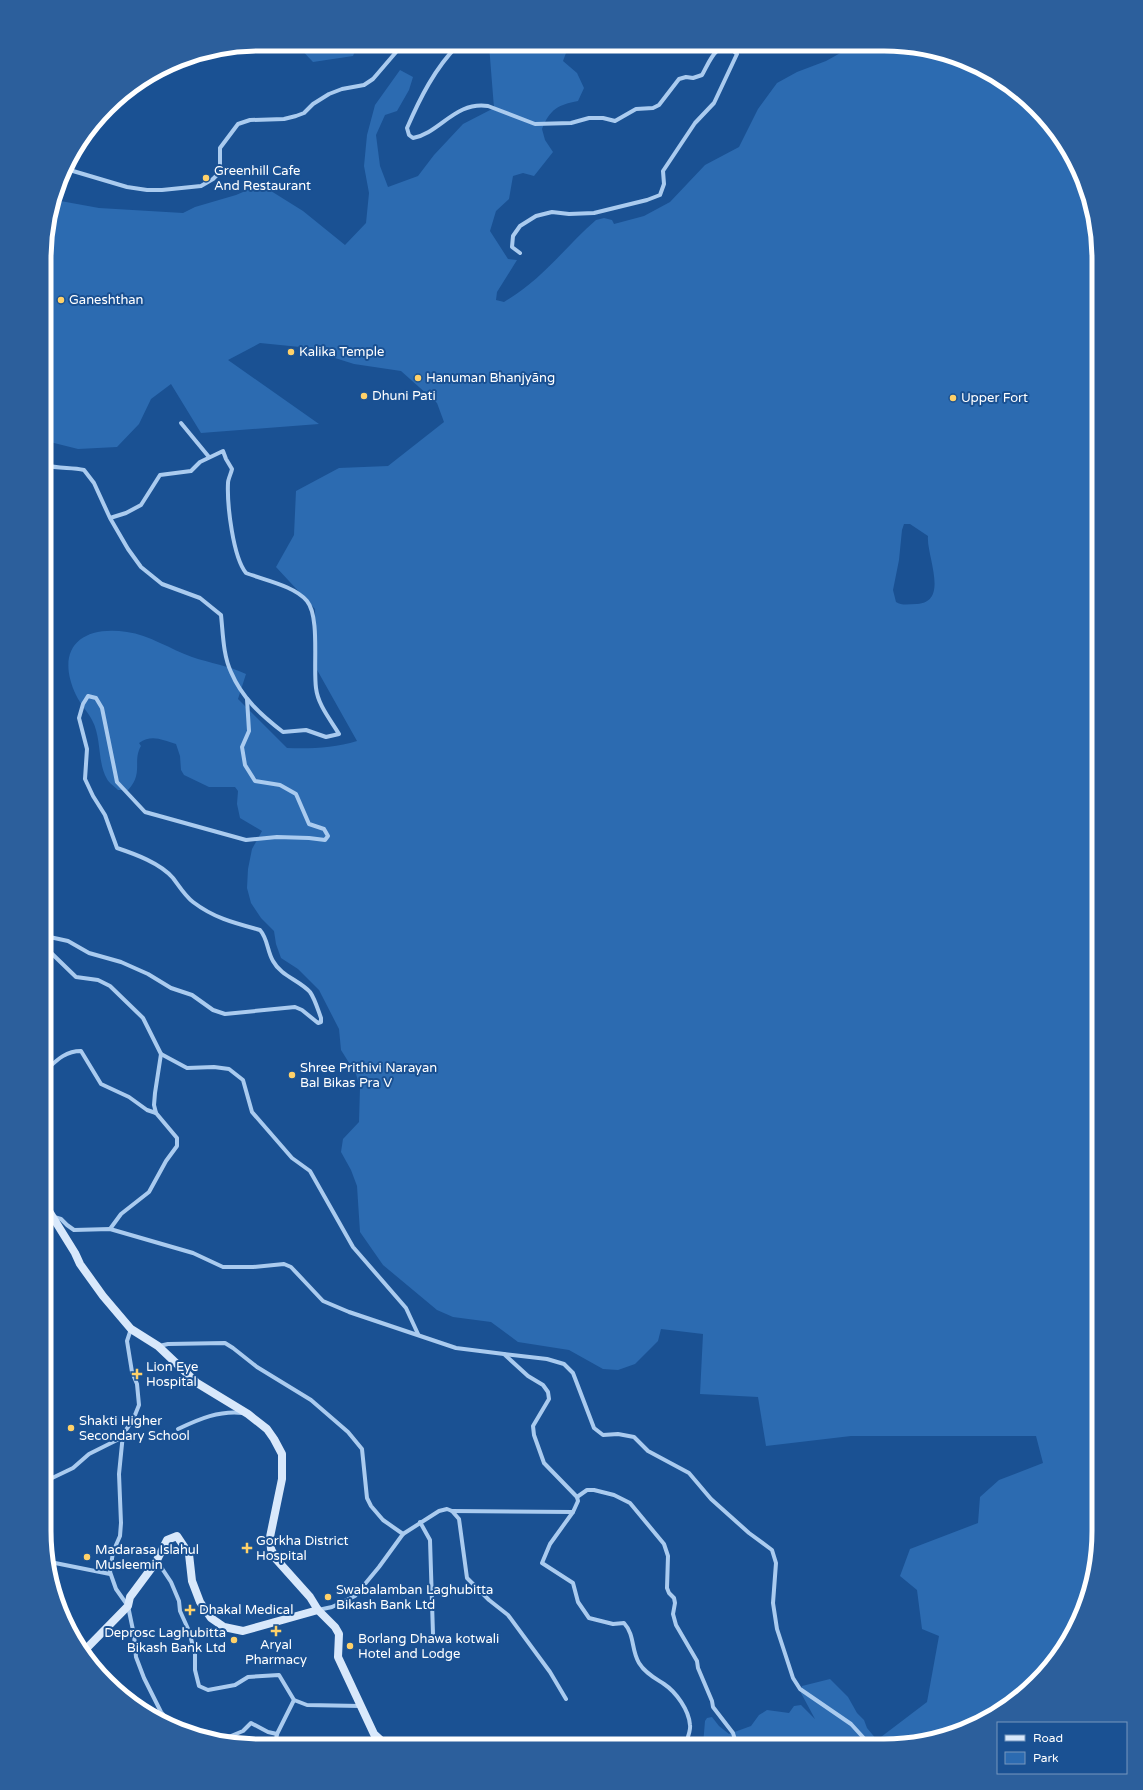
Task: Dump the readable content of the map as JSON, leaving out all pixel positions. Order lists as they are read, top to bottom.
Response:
{
  "places": {
    "other": [
      "Greenhill Cafe And Restaurant",
      "Ganeshthan",
      "Kalika Temple",
      "Hanuman Bhanjyāng",
      "Dhuni Pati",
      "Upper Fort",
      "Shree Prithivi Narayan Bal Bikas Pra V",
      "Shakti Higher Secondary School",
      "Madarasa Islahul Musleemin",
      "Swabalamban Laghubitta Bikash Bank Ltd",
      "Deprosc Laghubitta Bikash Bank Ltd",
      "Borlang Dhawa kotwali Hotel and Lodge"
    ],
    "health": [
      "Lion Eye Hospital",
      "Gorkha District Hospital",
      "Dhakal Medical",
      "Aryal Pharmacy"
    ]
  },
  "legend": ["Road", "Park"]
}
